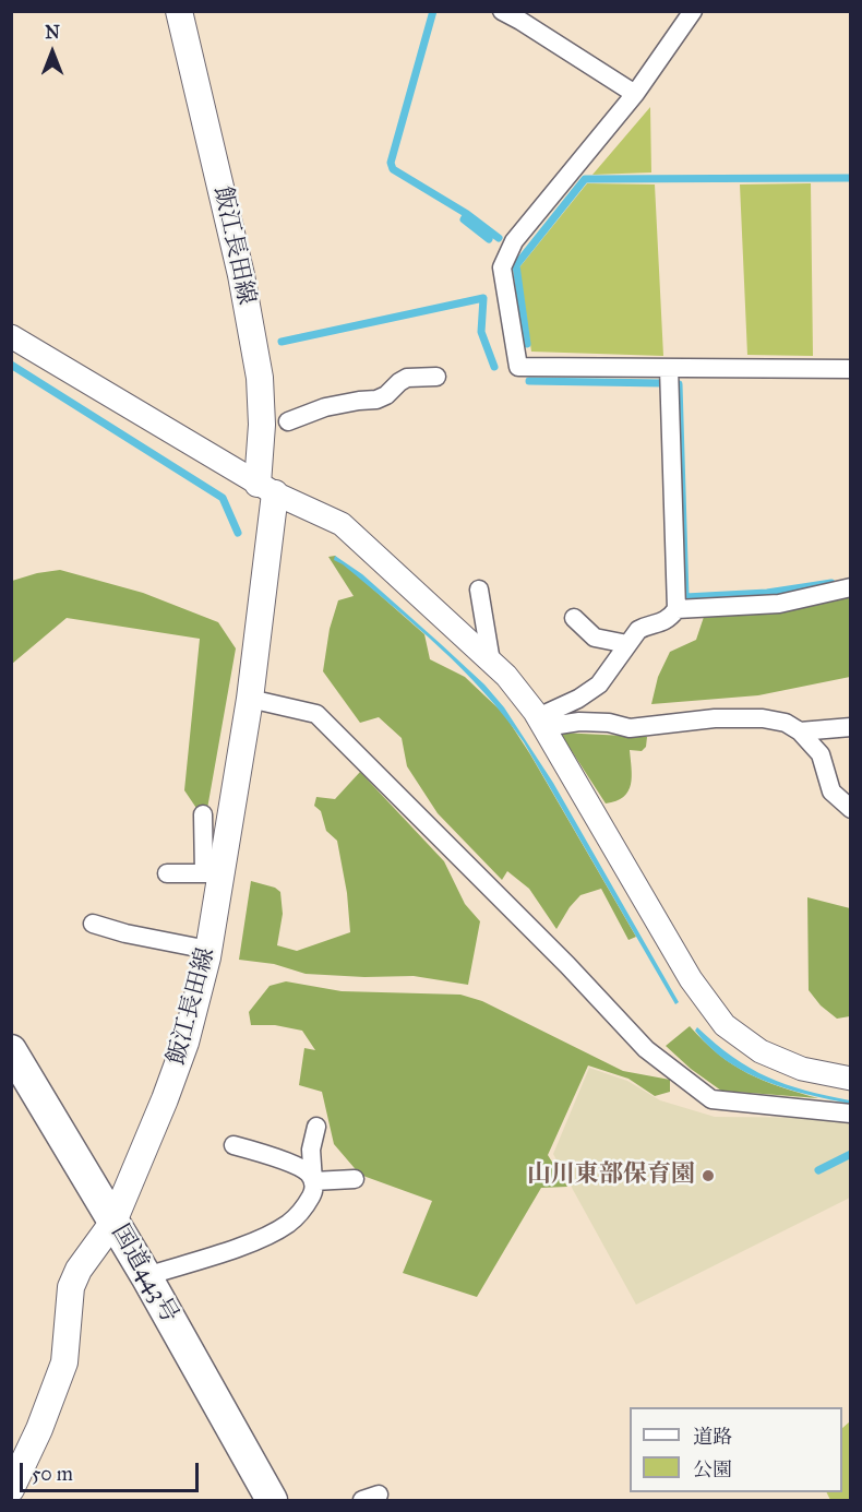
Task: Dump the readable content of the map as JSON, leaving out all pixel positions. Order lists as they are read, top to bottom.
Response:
{
  "streets": {
    "highway": ["国道443号"],
    "main road": ["飯江長田線"]
  },
  "crossings": [
    ["飯江長田線", "国道443号"]
  ],
  "places": ["山川東部保育園"],
  "legend": ["道路", "公園"],
  "scale_bar": "50 m",
  "north": "top"
}
